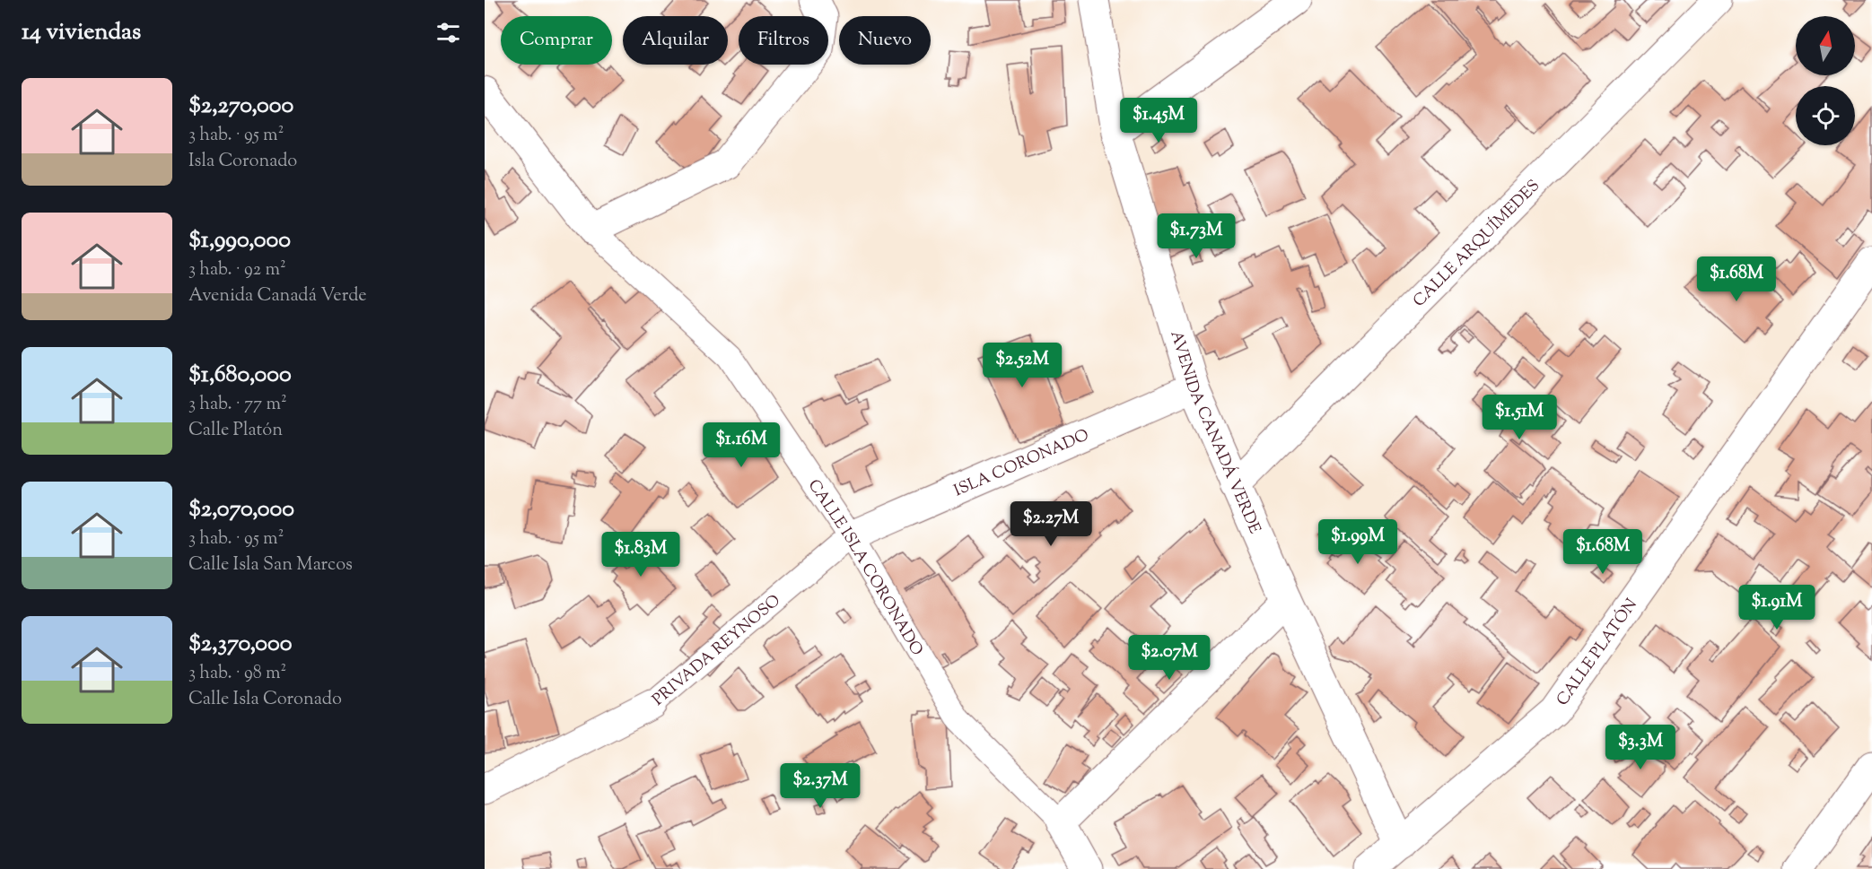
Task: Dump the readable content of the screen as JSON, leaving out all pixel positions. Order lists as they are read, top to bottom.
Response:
{
  "streets": {
    "street": [
      "CALLE ARQUÍMEDES",
      "AVENIDA CANADÁ VERDE",
      "ISLA CORONADO",
      "CALLE ISLA CORONADO",
      "PRIVADA REYNOSO",
      "CALLE PLATÓN"
    ]
  },
  "crossings": [
    ["CALLE ARQUÍMEDES", "AVENIDA CANADÁ VERDE"],
    ["AVENIDA CANADÁ VERDE", "ISLA CORONADO"],
    ["AVENIDA CANADÁ VERDE", "CALLE PLATÓN"],
    ["ISLA CORONADO", "CALLE ISLA CORONADO"],
    ["ISLA CORONADO", "PRIVADA REYNOSO"],
    ["CALLE ISLA CORONADO", "PRIVADA REYNOSO"]
  ],
  "north": "top",
  "page": {
    "heading": "14 viviendas",
    "chip": [
      "Comprar",
      "Alquilar",
      "Filtros",
      "Nuevo"
    ],
    "list": [
      {
        "name": "$2,270,000",
        "note": "3 hab. · 95 m² · Isla Coronado"
      },
      {
        "name": "$1,990,000",
        "note": "3 hab. · 92 m² · Avenida Canadá Verde"
      },
      {
        "name": "$1,680,000",
        "note": "3 hab. · 77 m² · Calle Platón"
      },
      {
        "name": "$2,070,000",
        "note": "3 hab. · 95 m² · Calle Isla San Marcos"
      },
      {
        "name": "$2,370,000",
        "note": "3 hab. · 98 m² · Calle Isla Coronado"
      }
    ],
    "price": [
      "$1.45M",
      "$1.73M",
      "$1.68M",
      "$2.52M",
      "$1.51M",
      "$1.16M",
      "$2.27M",
      "$1.99M",
      "$1.68M",
      "$1.83M",
      "$1.91M",
      "$2.07M",
      "$3.3M",
      "$2.37M"
    ]
  }
}
